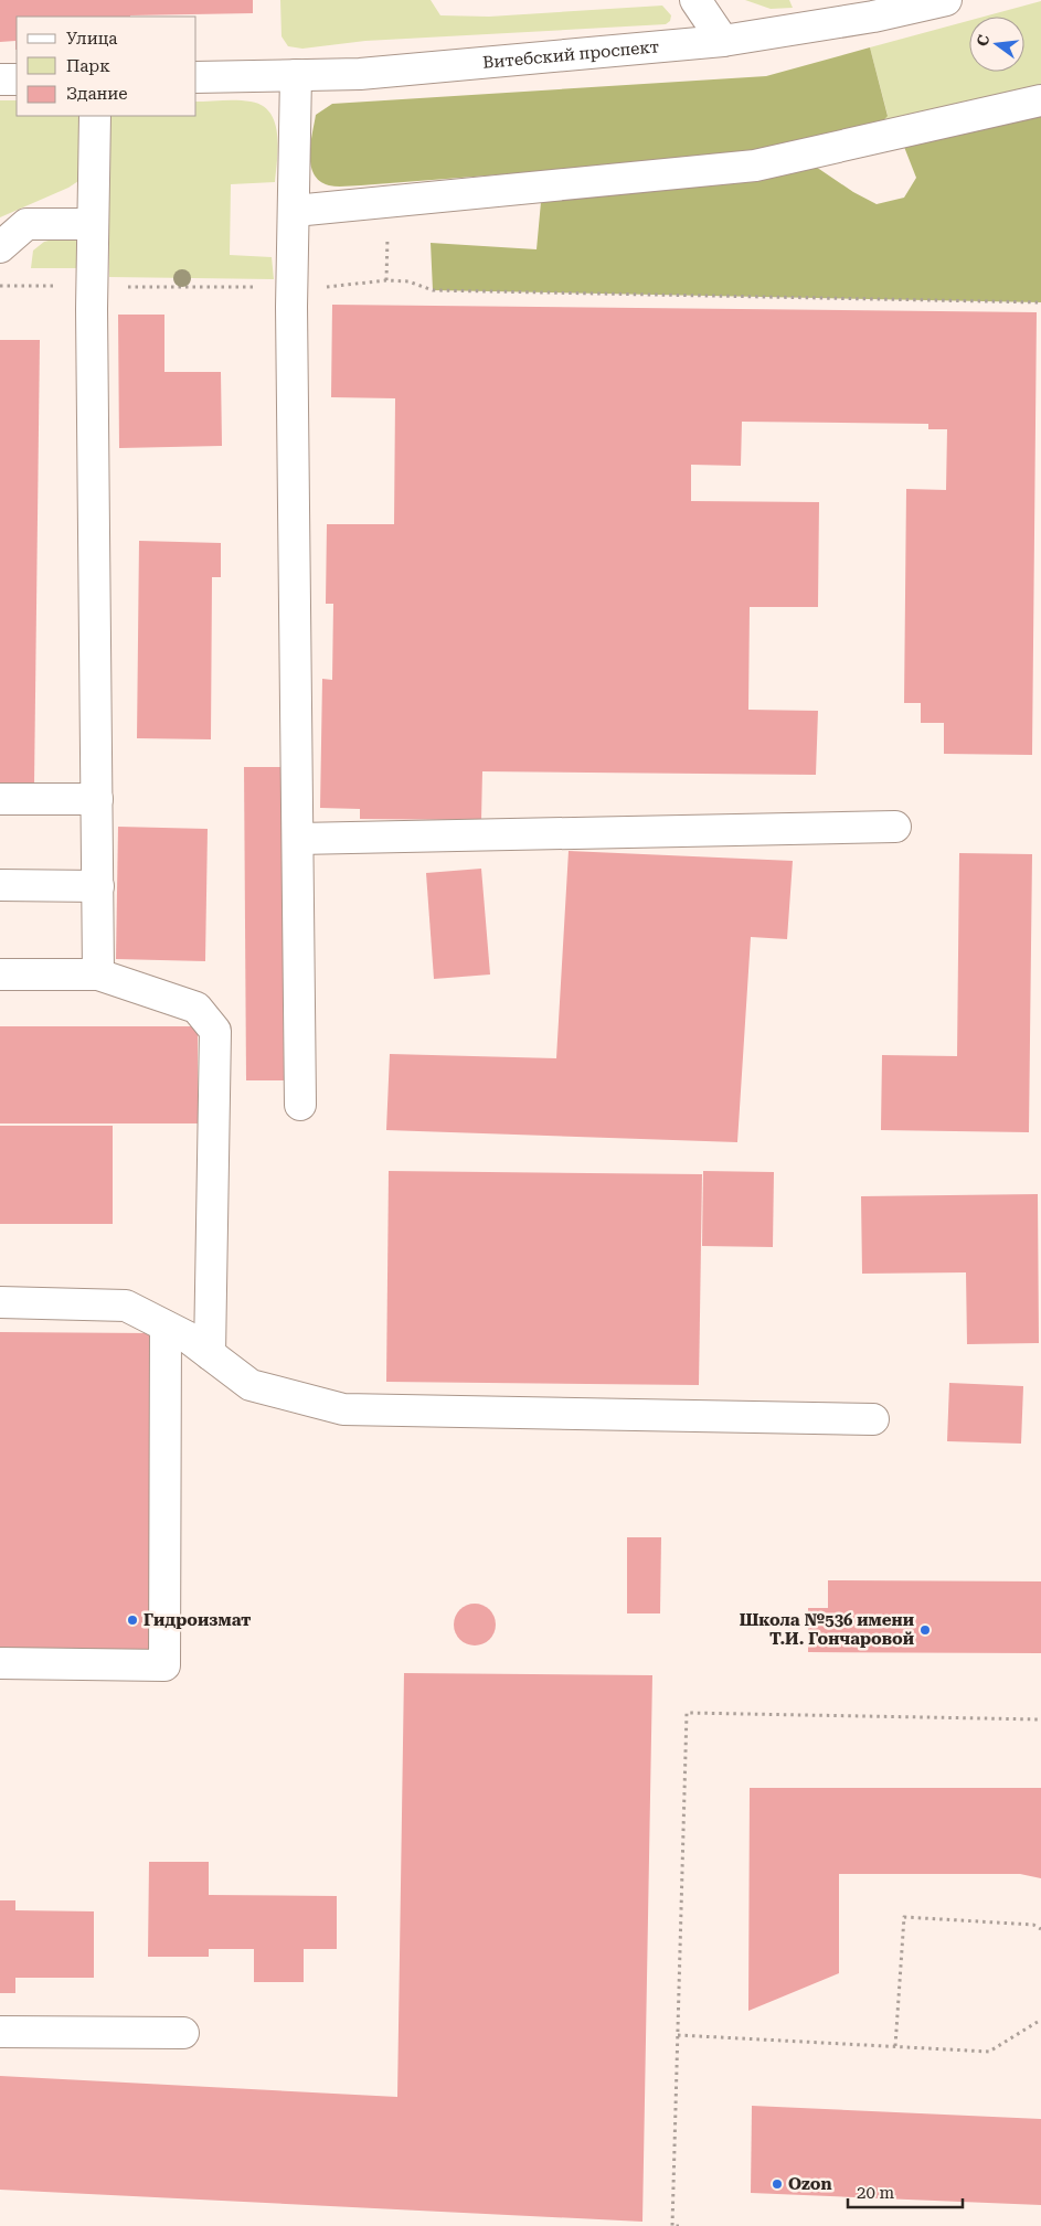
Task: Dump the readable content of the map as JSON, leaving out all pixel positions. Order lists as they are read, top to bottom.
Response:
{
  "streets": {
    "street": ["Витебский проспект"]
  },
  "places": ["Гидроизмат", "Школа №536 имени Т.И. Гончаровой", "Ozon"],
  "legend": ["Улица", "Парк", "Здание"],
  "scale_bar": "20 m",
  "north": "left"
}
